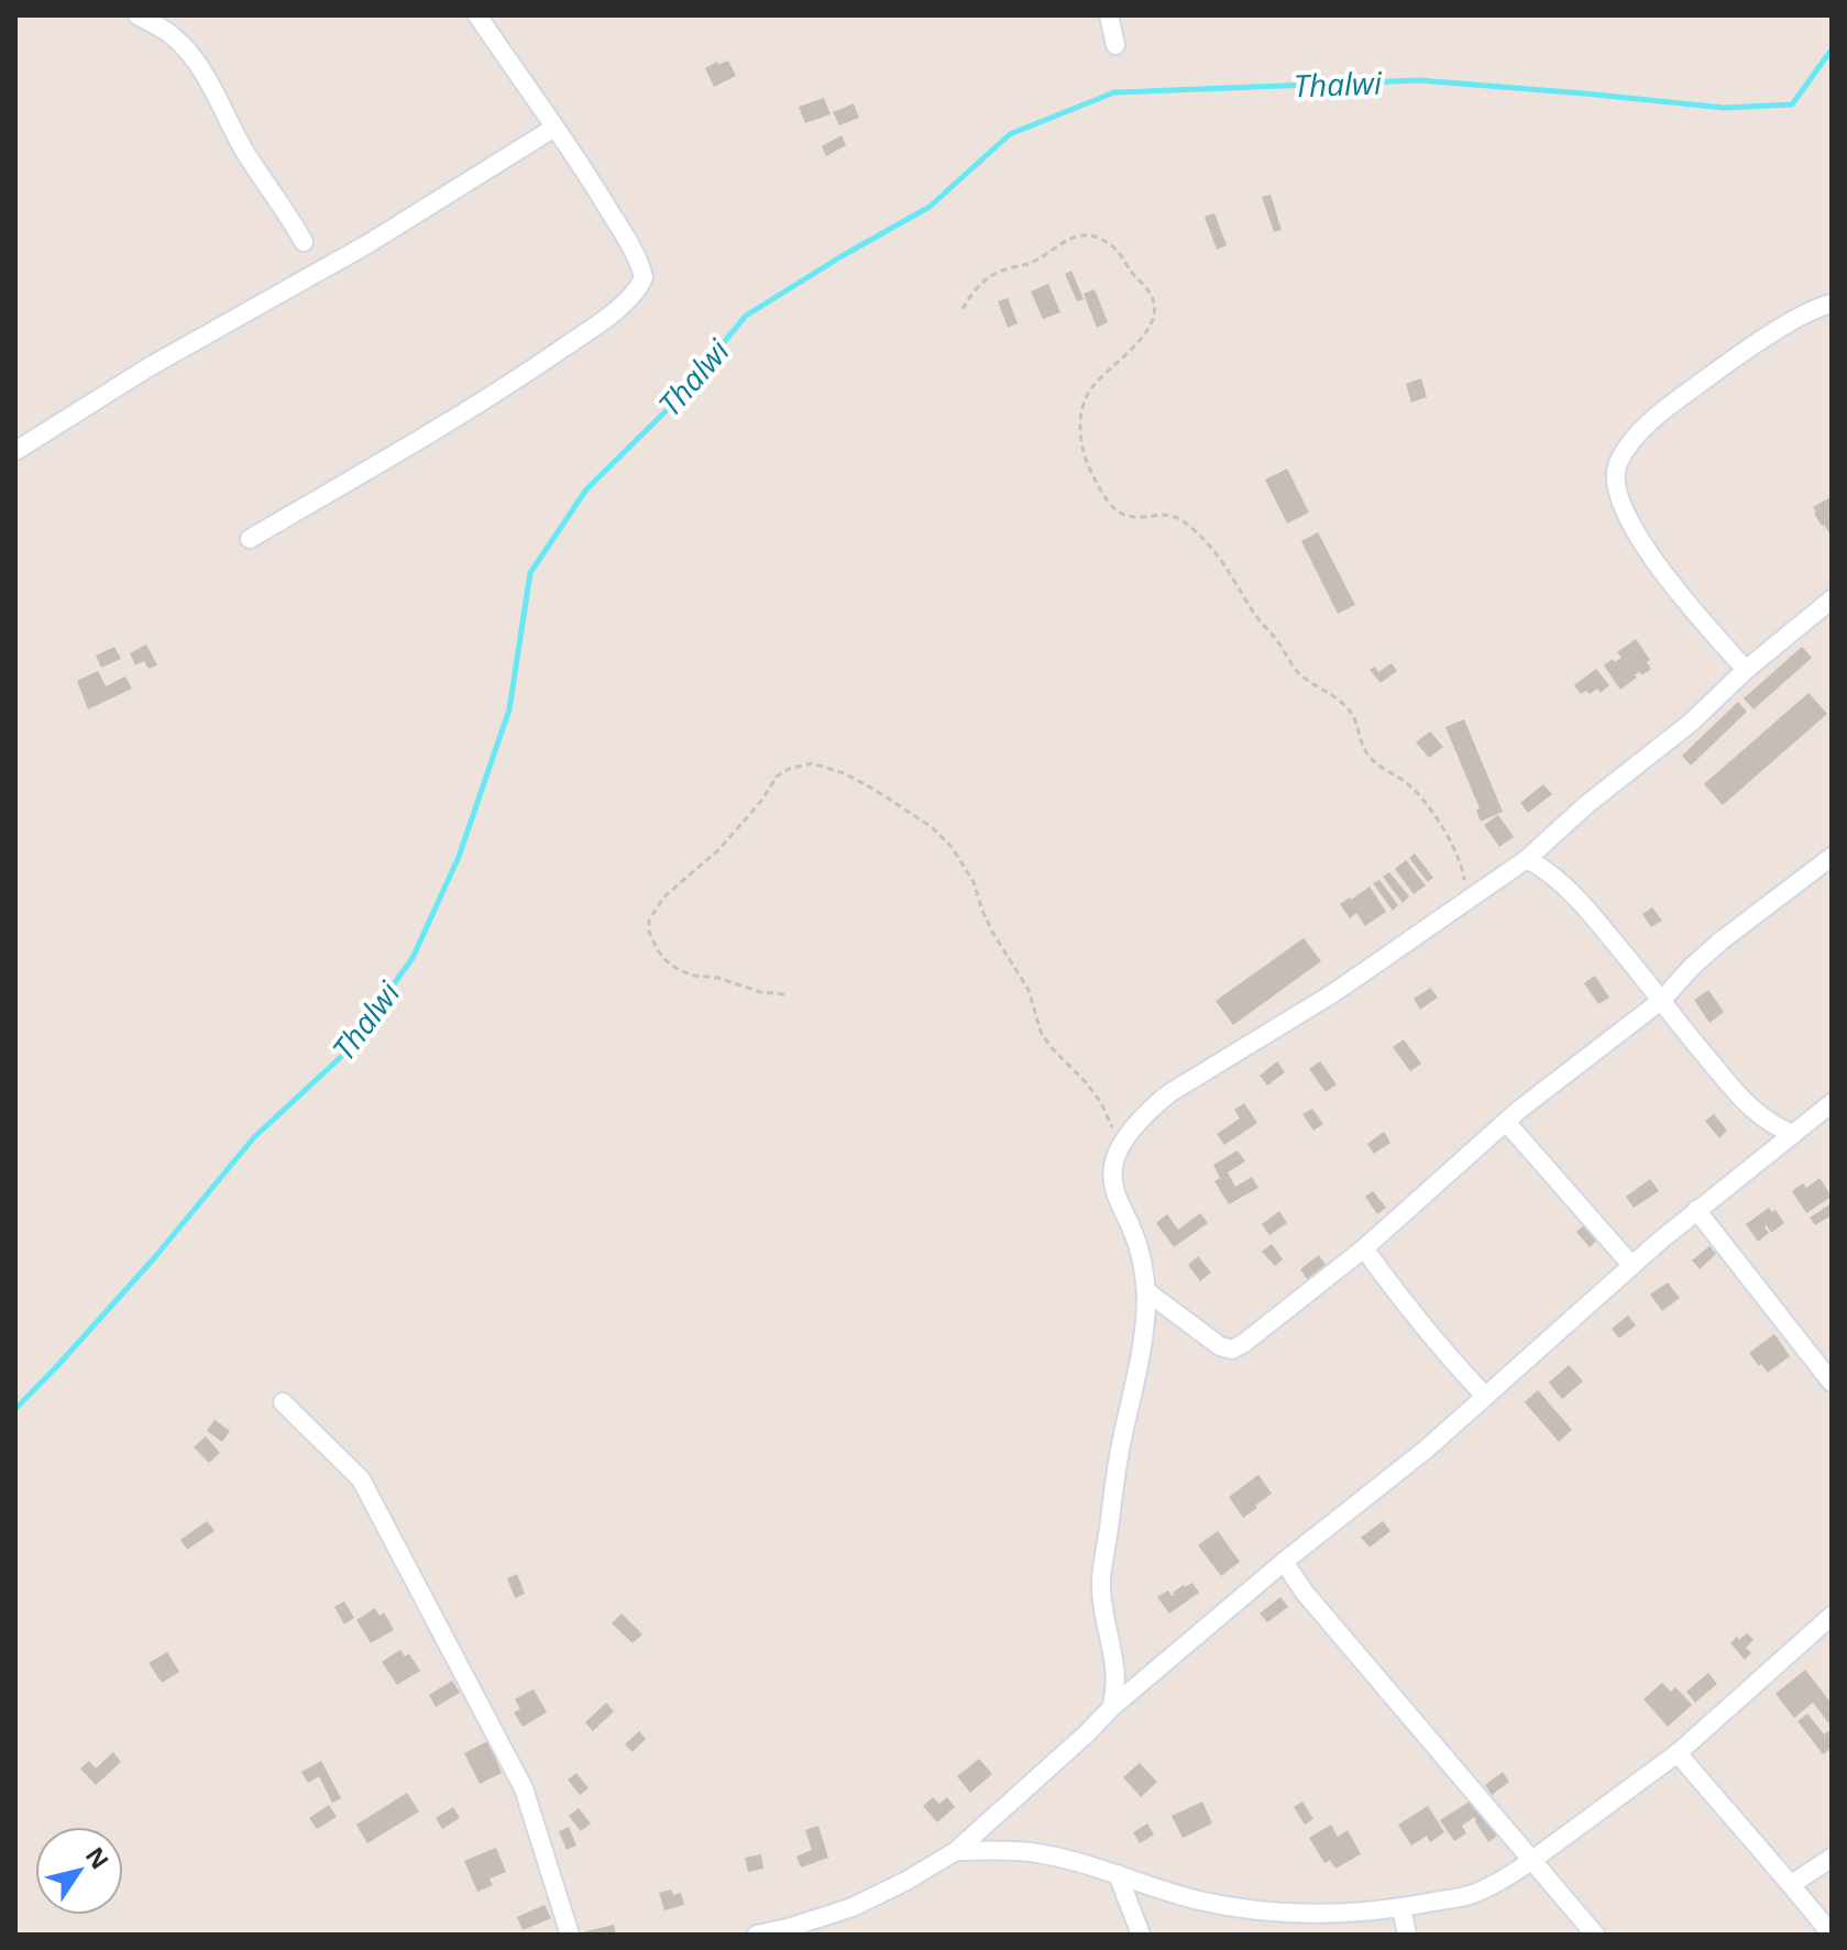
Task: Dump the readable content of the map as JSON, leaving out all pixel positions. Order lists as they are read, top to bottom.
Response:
{
  "water": ["Thalwi"],
  "north": "top right"
}
